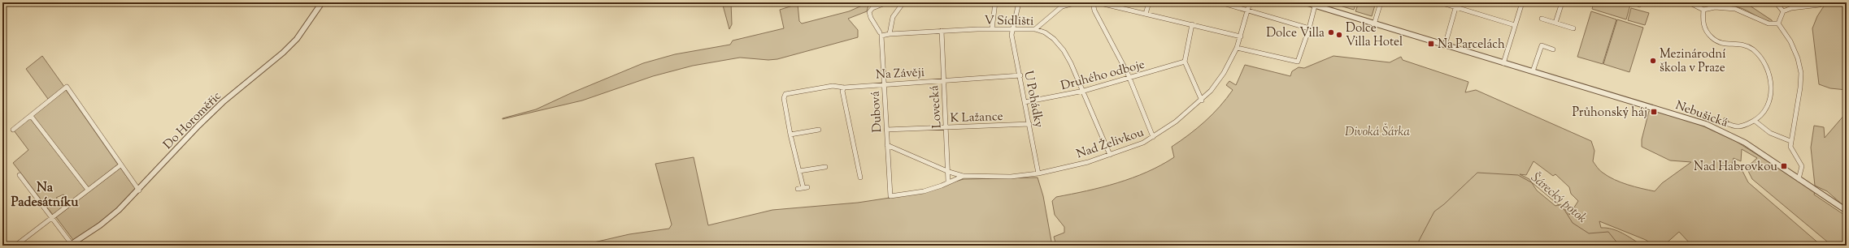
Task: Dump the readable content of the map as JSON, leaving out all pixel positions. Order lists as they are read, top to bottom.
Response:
{
  "streets": {
    "street": [
      "V Sídlišti",
      "Na Závěji",
      "Druhého odboje",
      "U Pohádky",
      "Lovecká",
      "Dubová",
      "Nebušická",
      "K Lažance",
      "Do Horoměřic",
      "Nad Želivkou"
    ]
  },
  "crossings": [
    ["V Sídlišti", "Druhého odboje"],
    ["V Sídlišti", "U Pohádky"],
    ["V Sídlišti", "Lovecká"],
    ["V Sídlišti", "Dubová"],
    ["V Sídlišti", "Nad Želivkou"],
    ["Na Závěji", "U Pohádky"],
    ["Na Závěji", "Lovecká"],
    ["Na Závěji", "Dubová"],
    ["Druhého odboje", "U Pohádky"],
    ["U Pohádky", "K Lažance"],
    ["U Pohádky", "Nad Želivkou"],
    ["Lovecká", "Dubová"],
    ["Lovecká", "K Lažance"],
    ["Dubová", "K Lažance"]
  ],
  "districts": ["Na Padesátníku"],
  "water": ["Šárecký potok"],
  "parks": ["Divoká Šárka"],
  "places": {
    "other": ["Dolce Villa", "Dolce Villa Hotel", "Mezinárodní škola v Praze"],
    "transit": ["Na Parcelách", "Průhonský háj", "Nad Habrovkou"]
  }
}
